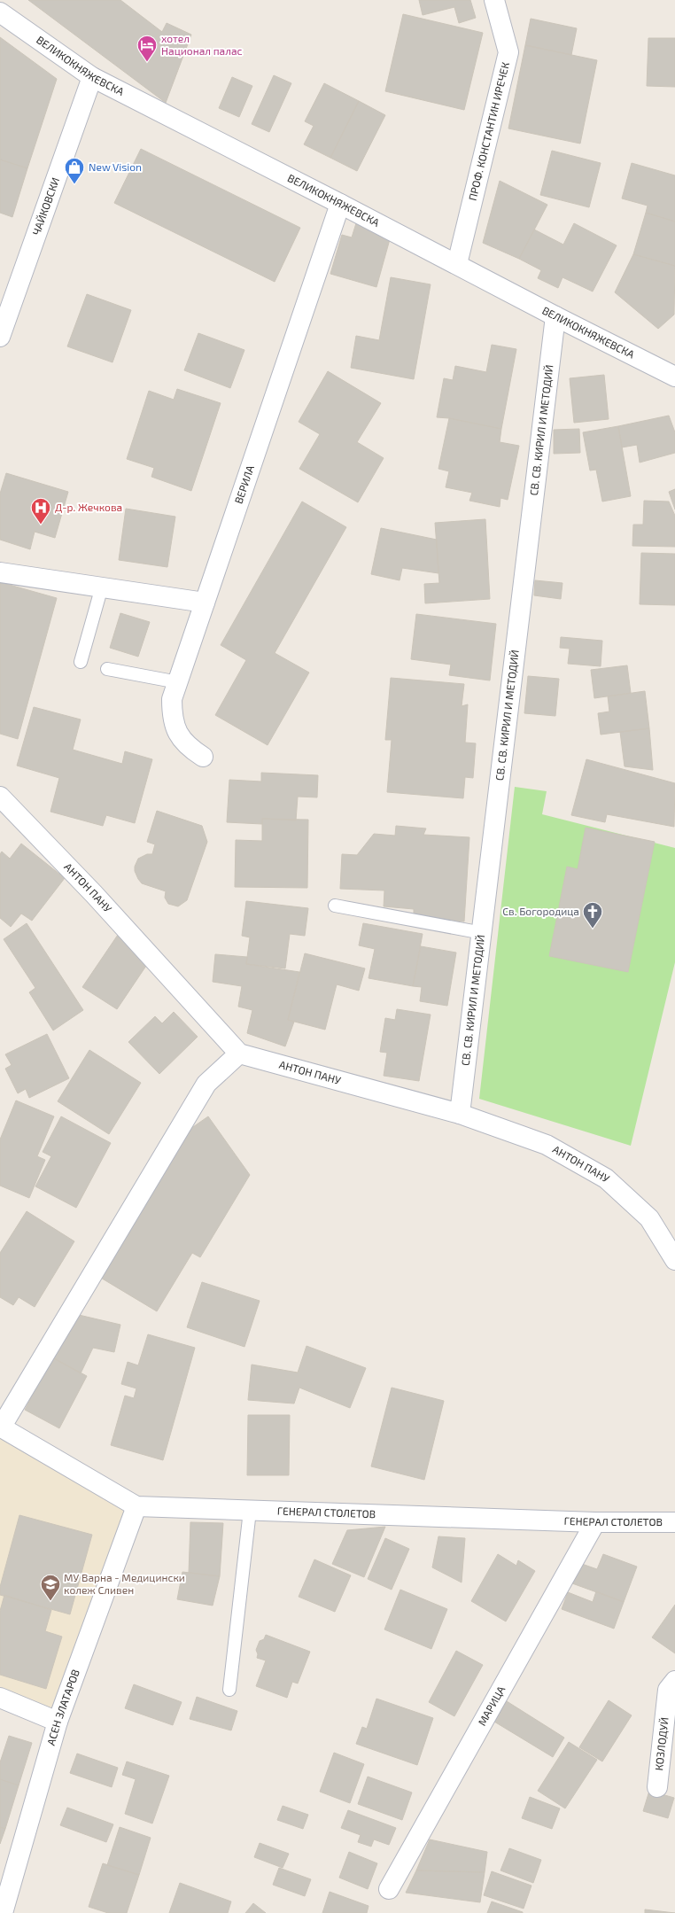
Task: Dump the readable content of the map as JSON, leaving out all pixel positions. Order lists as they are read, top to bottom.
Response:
{
  "streets": {
    "street": [
      "ВЕЛИКОКНЯЖЕВСКА",
      "ПРОФ. КОНСТАНТИН ИРЕЧЕК",
      "ЧАЙКОВСКИ",
      "СВ. СВ. КИРИЛ И МЕТОДИЙ",
      "ВЕРИЛА",
      "АНТОН ПАНУ",
      "ГЕНЕРАЛ СТОЛЕТОВ",
      "МАРИЦА",
      "АСЕН ЗЛАТАРОВ",
      "КОЗЛОДУЙ"
    ]
  },
  "crossings": [
    ["ВЕЛИКОКНЯЖЕВСКА", "ПРОФ. КОНСТАНТИН ИРЕЧЕК"],
    ["ВЕЛИКОКНЯЖЕВСКА", "ЧАЙКОВСКИ"],
    ["ВЕЛИКОКНЯЖЕВСКА", "СВ. СВ. КИРИЛ И МЕТОДИЙ"],
    ["ВЕЛИКОКНЯЖЕВСКА", "ВЕРИЛА"],
    ["СВ. СВ. КИРИЛ И МЕТОДИЙ", "АНТОН ПАНУ"],
    ["ГЕНЕРАЛ СТОЛЕТОВ", "МАРИЦА"],
    ["ГЕНЕРАЛ СТОЛЕТОВ", "АСЕН ЗЛАТАРОВ"]
  ],
  "places": {
    "hotel": ["хотел Национал палас"],
    "shop": ["New Vision"],
    "hospital": ["Д-р. Жечкова"],
    "church": ["Св. Богородица"],
    "school or university": ["МУ Варна - Медицински колеж Сливен"]
  }
}
